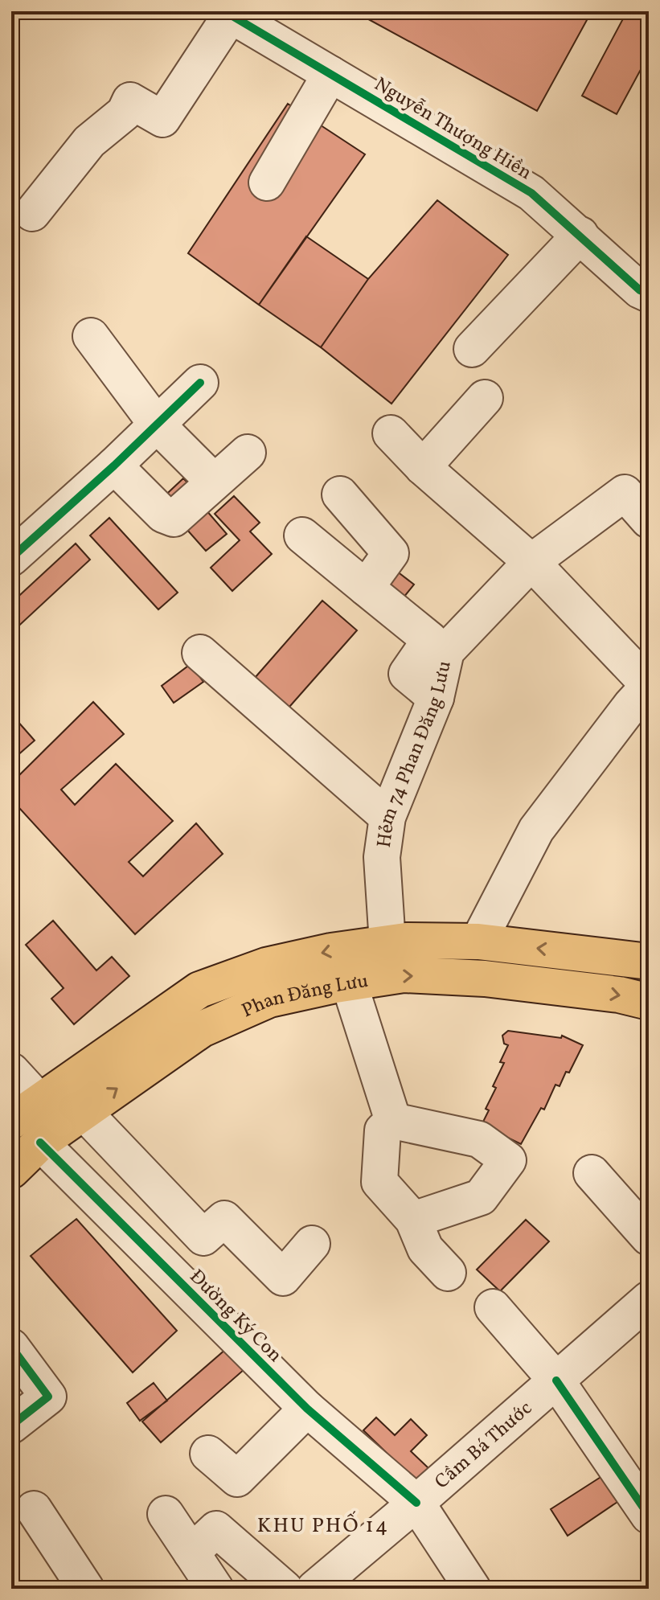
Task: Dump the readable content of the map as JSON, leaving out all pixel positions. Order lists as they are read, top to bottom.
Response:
{
  "streets": {
    "main road": ["Phan Đăng Lưu"],
    "street": [
      "Nguyễn Thượng Hiền",
      "Hẻm 74 Phan Đăng Lưu",
      "Đường Ký Con",
      "Cầm Bá Thước"
    ]
  },
  "crossings": [
    ["Hẻm 74 Phan Đăng Lưu", "Phan Đăng Lưu"],
    ["Phan Đăng Lưu", "Đường Ký Con"],
    ["Đường Ký Con", "Cầm Bá Thước"]
  ],
  "districts": ["KHU PHỐ 14"]
}
